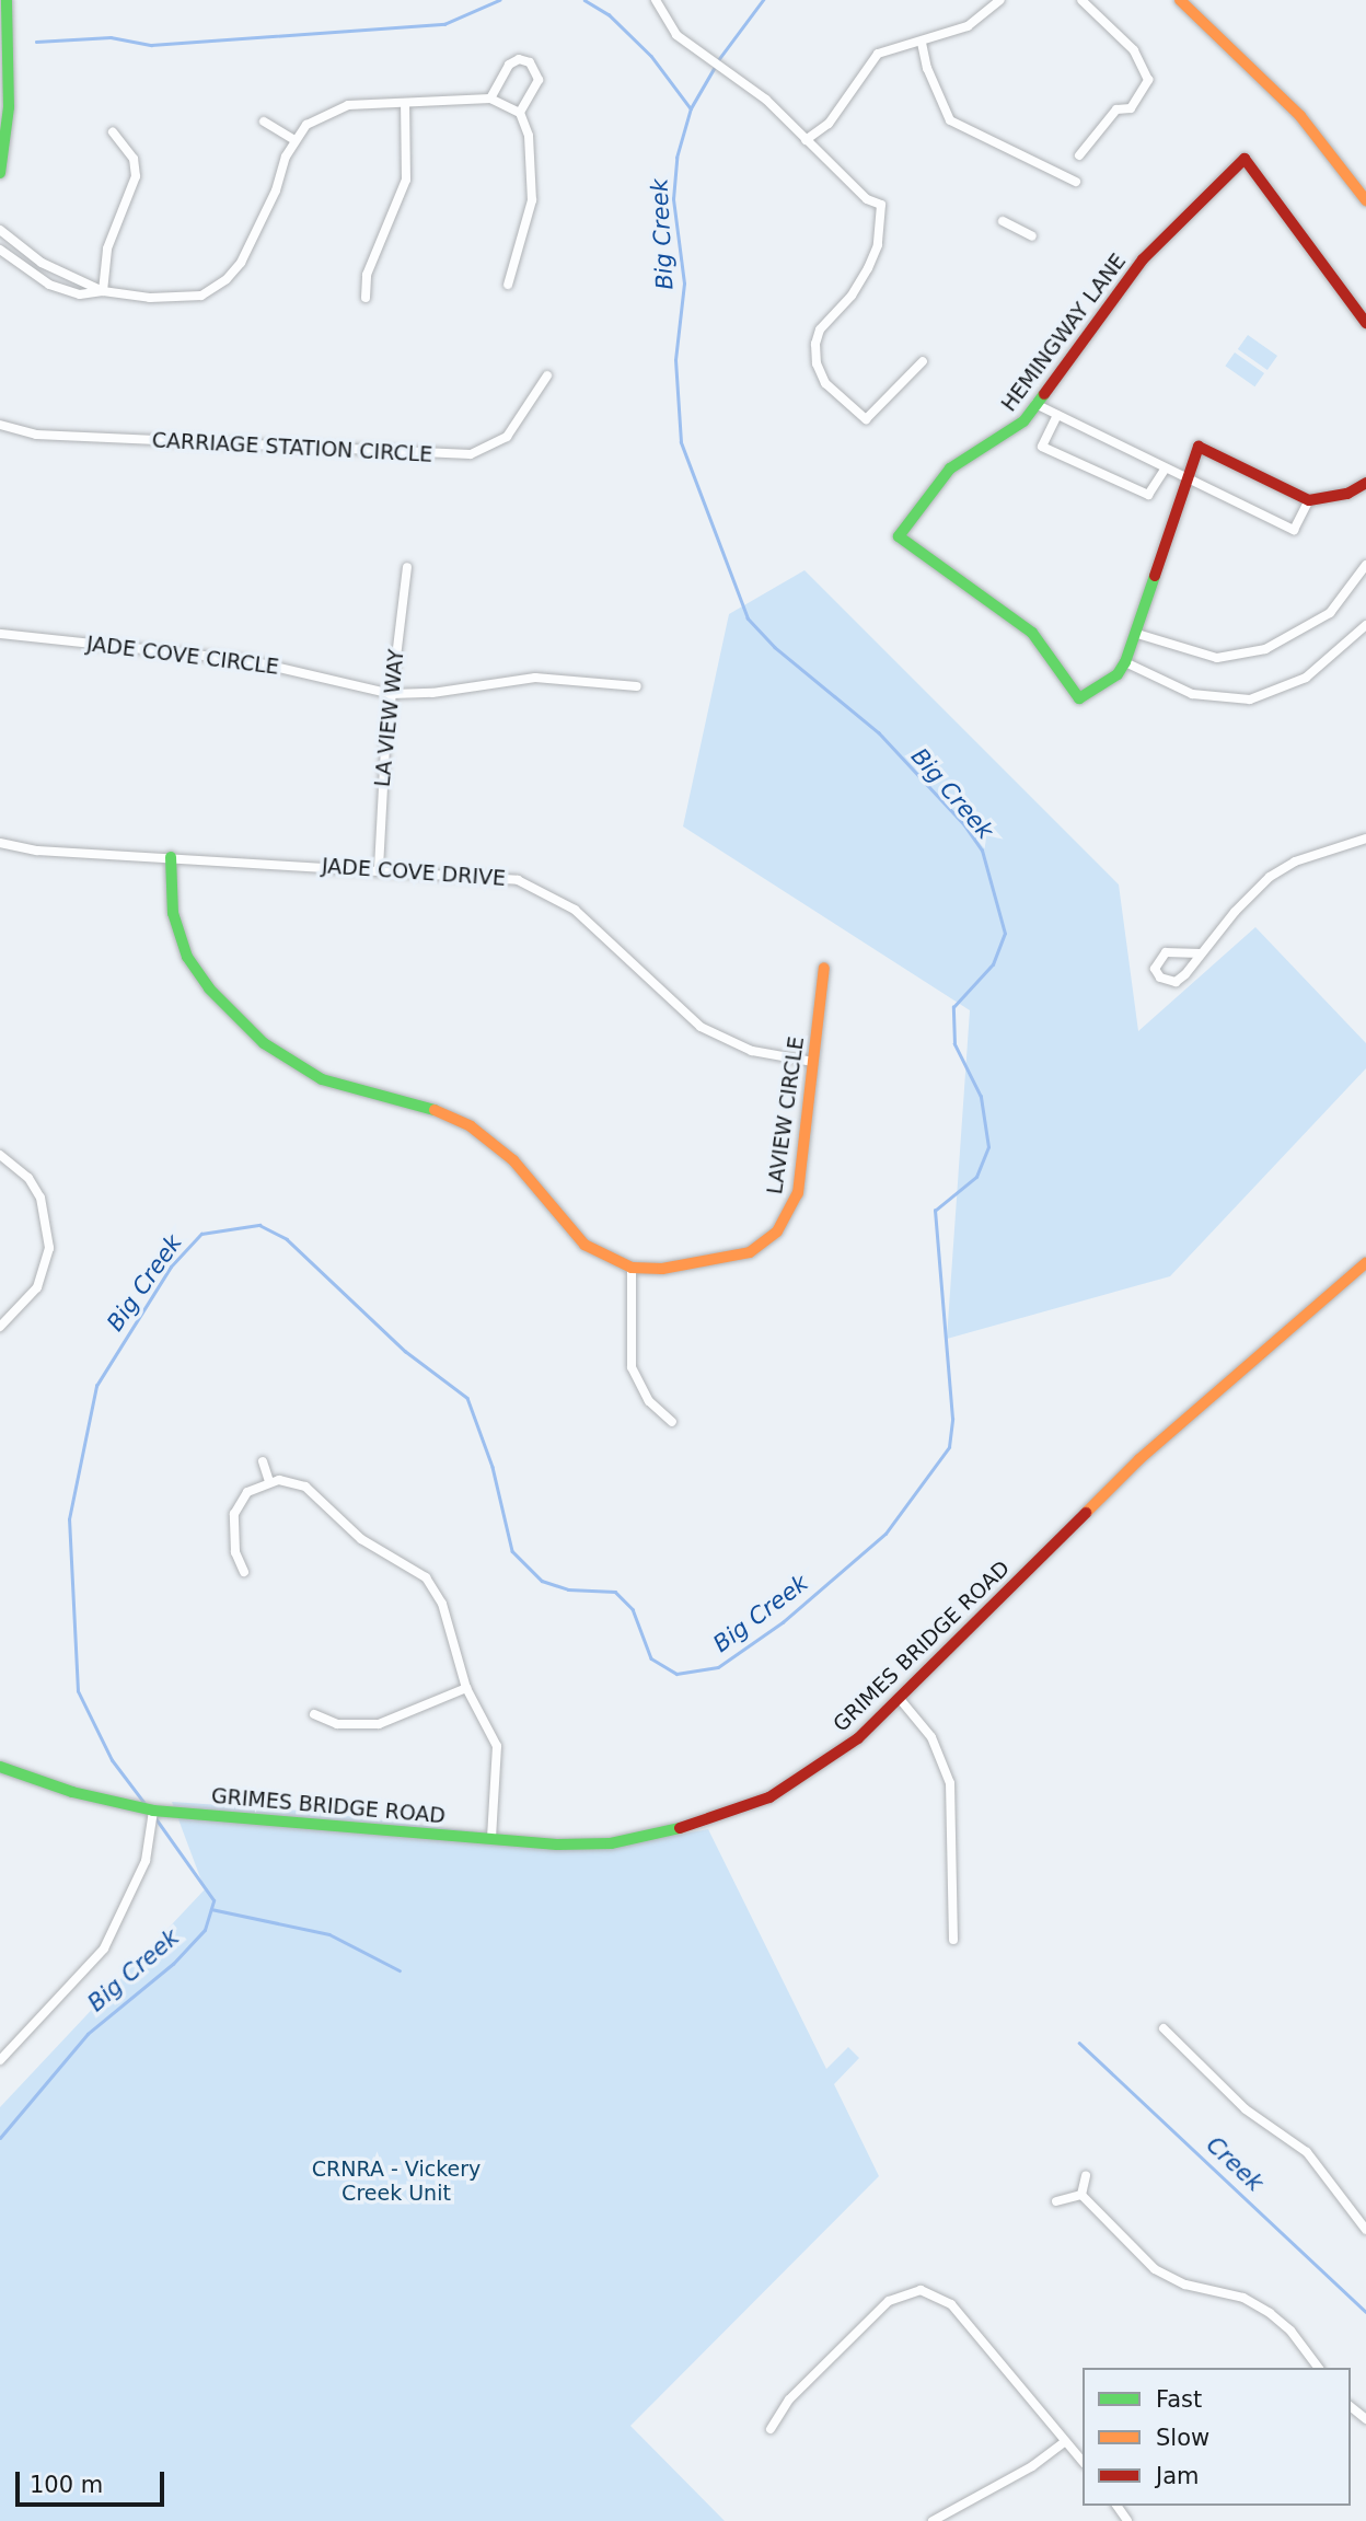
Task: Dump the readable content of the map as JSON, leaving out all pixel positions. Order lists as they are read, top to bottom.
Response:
{
  "streets": {
    "street": [
      "HEMINGWAY LANE",
      "CARRIAGE STATION CIRCLE",
      "JADE COVE CIRCLE",
      "LA VIEW WAY",
      "JADE COVE DRIVE",
      "LAVIEW CIRCLE",
      "GRIMES BRIDGE ROAD"
    ]
  },
  "crossings": [
    ["JADE COVE CIRCLE", "LA VIEW WAY"],
    ["LA VIEW WAY", "JADE COVE DRIVE"],
    ["JADE COVE DRIVE", "LAVIEW CIRCLE"]
  ],
  "water": ["Big Creek", "Creek"],
  "parks": ["CRNRA - Vickery Creek Unit"],
  "legend": ["Fast", "Slow", "Jam"],
  "scale_bar": "100 m"
}
